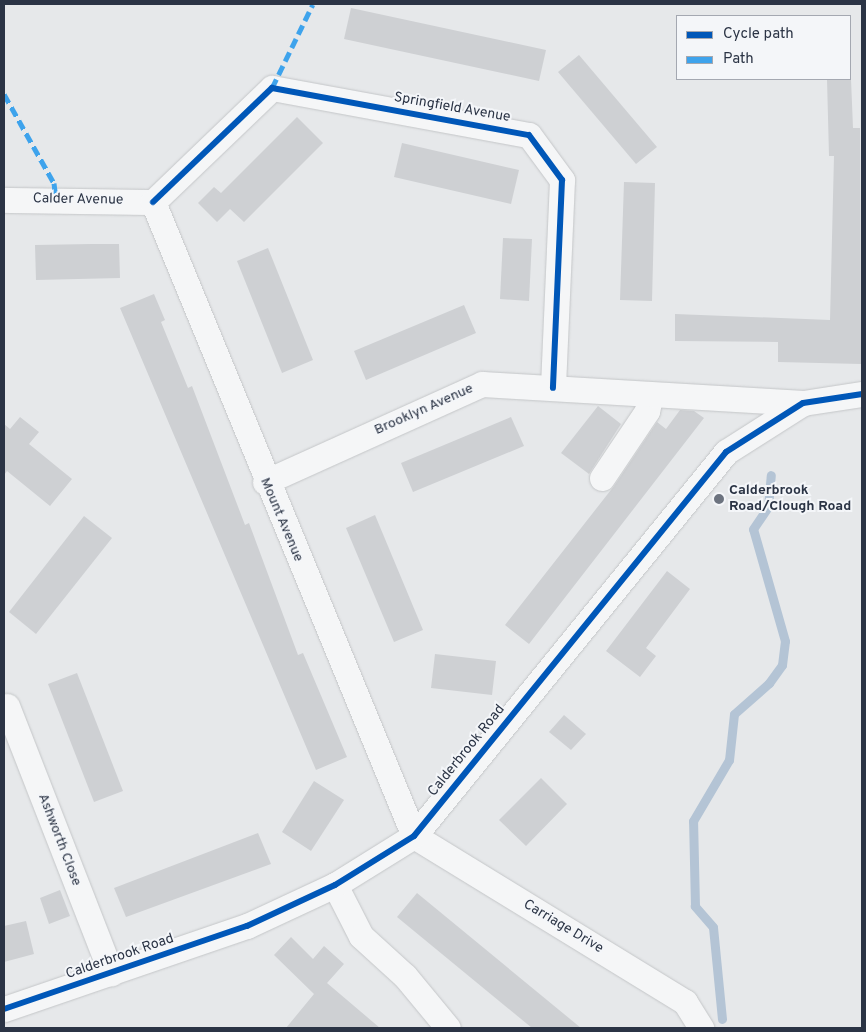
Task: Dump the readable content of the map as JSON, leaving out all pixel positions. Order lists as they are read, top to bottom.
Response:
{
  "streets": {
    "street": [
      "Springfield Avenue",
      "Calder Avenue",
      "Brooklyn Avenue",
      "Mount Avenue",
      "Calderbrook Road",
      "Ashworth Close",
      "Carriage Drive"
    ]
  },
  "crossings": [
    ["Springfield Avenue", "Calder Avenue"],
    ["Springfield Avenue", "Brooklyn Avenue"],
    ["Springfield Avenue", "Mount Avenue"],
    ["Calder Avenue", "Mount Avenue"],
    ["Brooklyn Avenue", "Mount Avenue"],
    ["Brooklyn Avenue", "Calderbrook Road"],
    ["Mount Avenue", "Calderbrook Road"],
    ["Mount Avenue", "Carriage Drive"],
    ["Calderbrook Road", "Ashworth Close"],
    ["Calderbrook Road", "Carriage Drive"]
  ],
  "places": ["Calderbrook Road/Clough Road"],
  "legend": ["Cycle path", "Path"]
}
